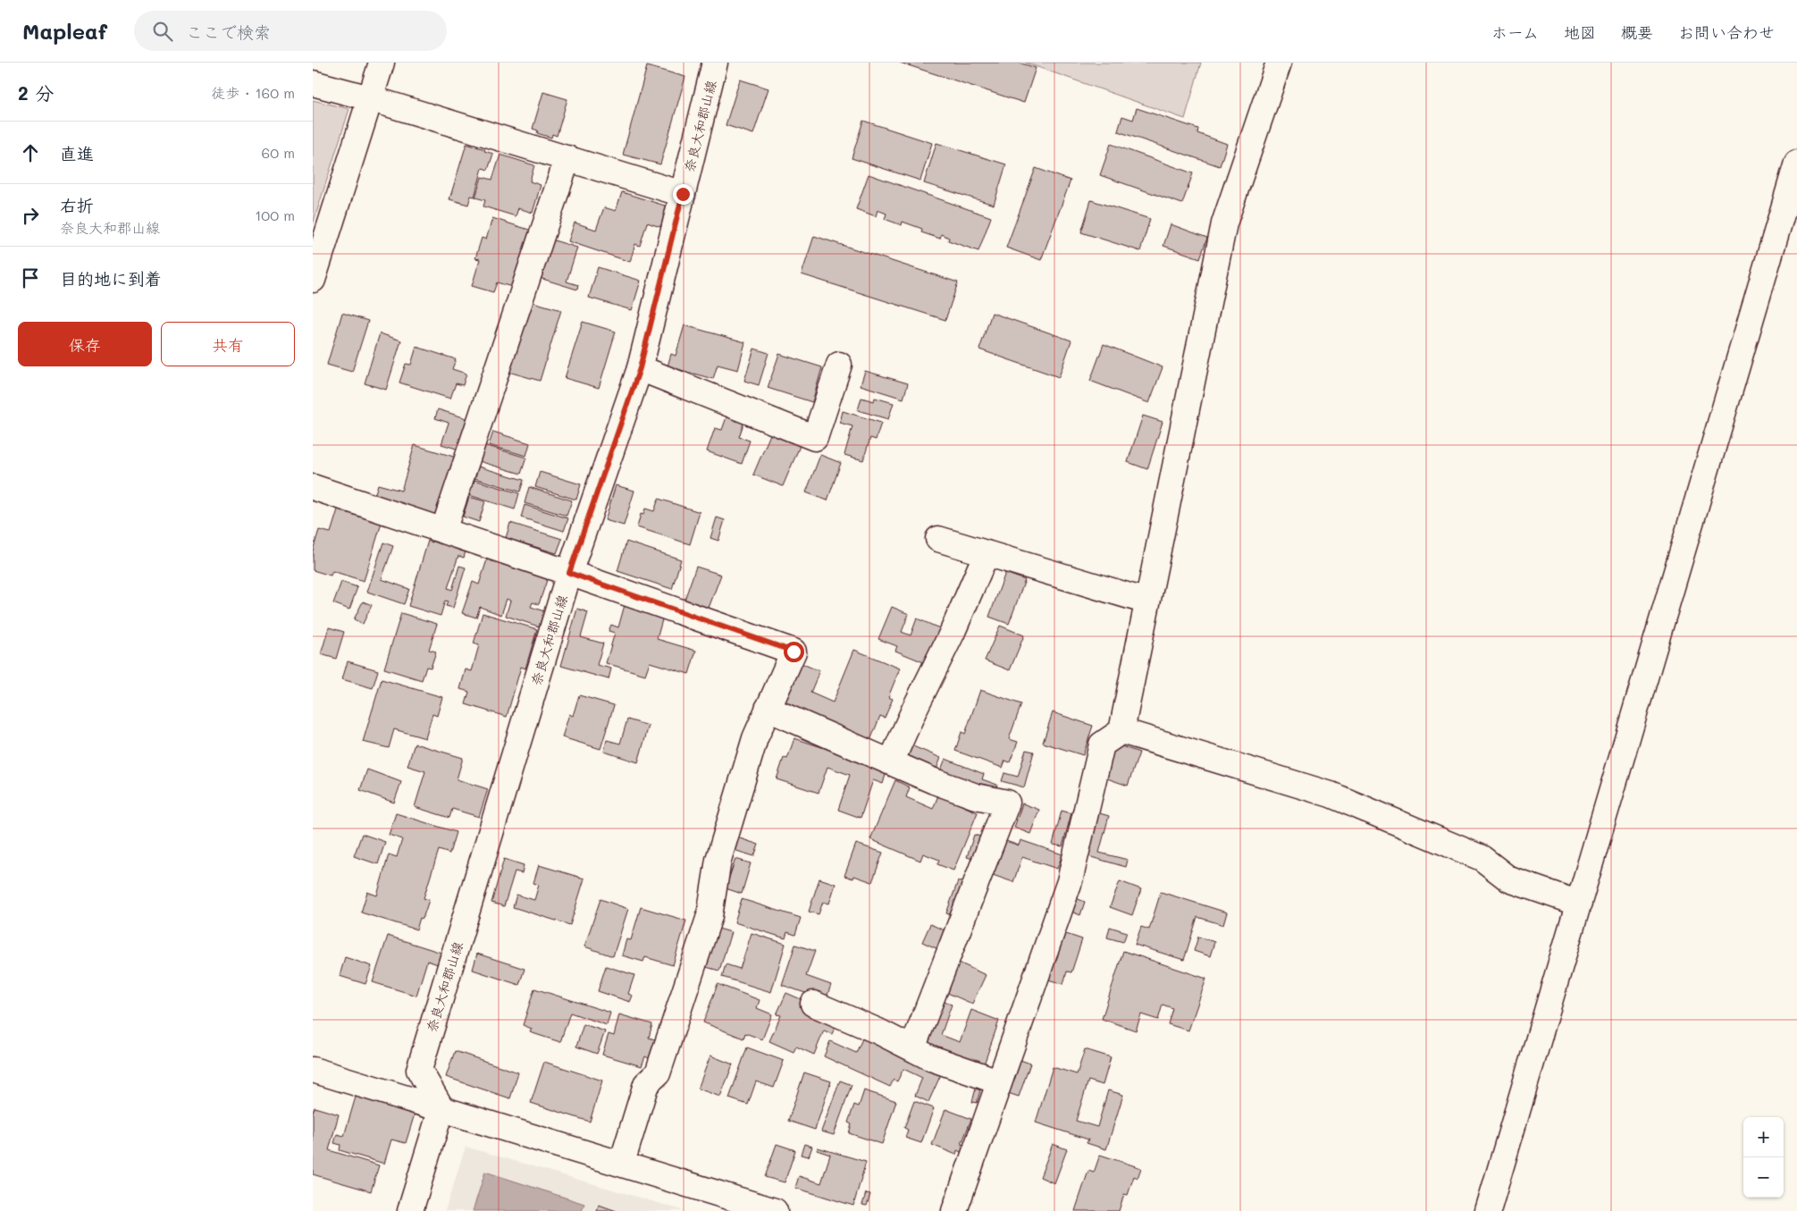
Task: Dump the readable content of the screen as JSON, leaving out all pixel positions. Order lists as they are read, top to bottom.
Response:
{
  "streets": {
    "street": ["奈良大和郡山線"]
  },
  "page": {
    "header": "Mapleaf",
    "search": "ここで検索",
    "nav": [
      "ホーム",
      "地図",
      "概要",
      "お問い合わせ"
    ],
    "heading": ["2 分", "徒歩 · 160 m"],
    "list": [
      ["直進", "60 m"],
      ["右折", "奈良大和郡山線", "100 m"],
      "目的地に到着"
    ],
    "buttons": ["保存", "共有"],
    "map_buttons": ["+", "−"]
  }
}
